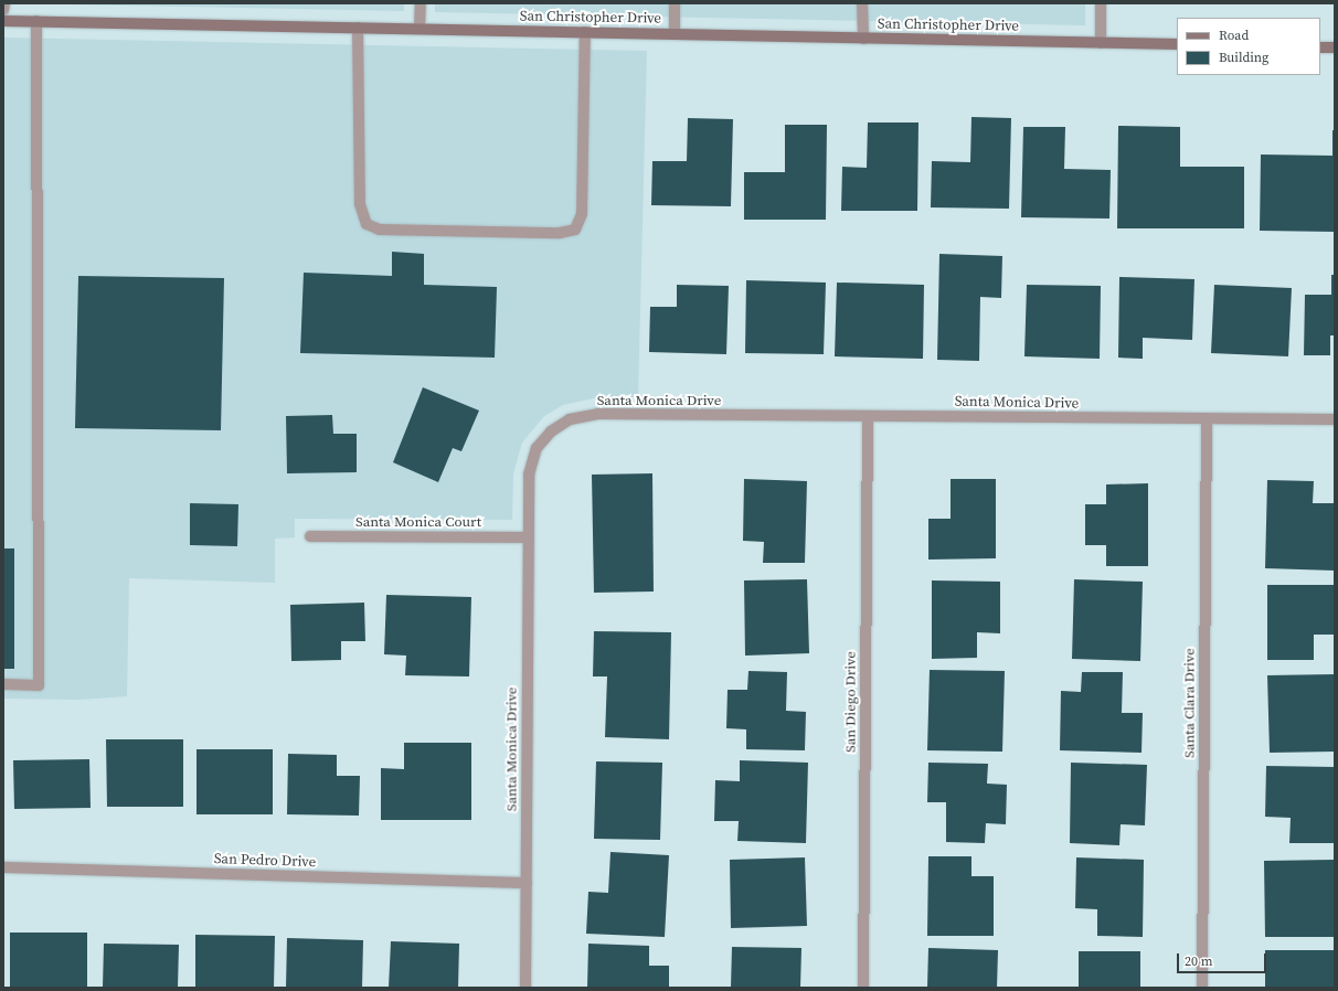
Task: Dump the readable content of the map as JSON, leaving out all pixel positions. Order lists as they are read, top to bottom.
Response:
{
  "streets": {
    "street": [
      "San Christopher Drive",
      "Santa Monica Drive",
      "Santa Monica Court",
      "San Diego Drive",
      "Santa Clara Drive",
      "San Pedro Drive"
    ]
  },
  "crossings": [
    ["Santa Monica Drive", "Santa Monica Court"],
    ["Santa Monica Drive", "San Diego Drive"],
    ["Santa Monica Drive", "Santa Clara Drive"],
    ["Santa Monica Drive", "San Pedro Drive"]
  ],
  "legend": ["Road", "Building"],
  "scale_bar": "20 m"
}
